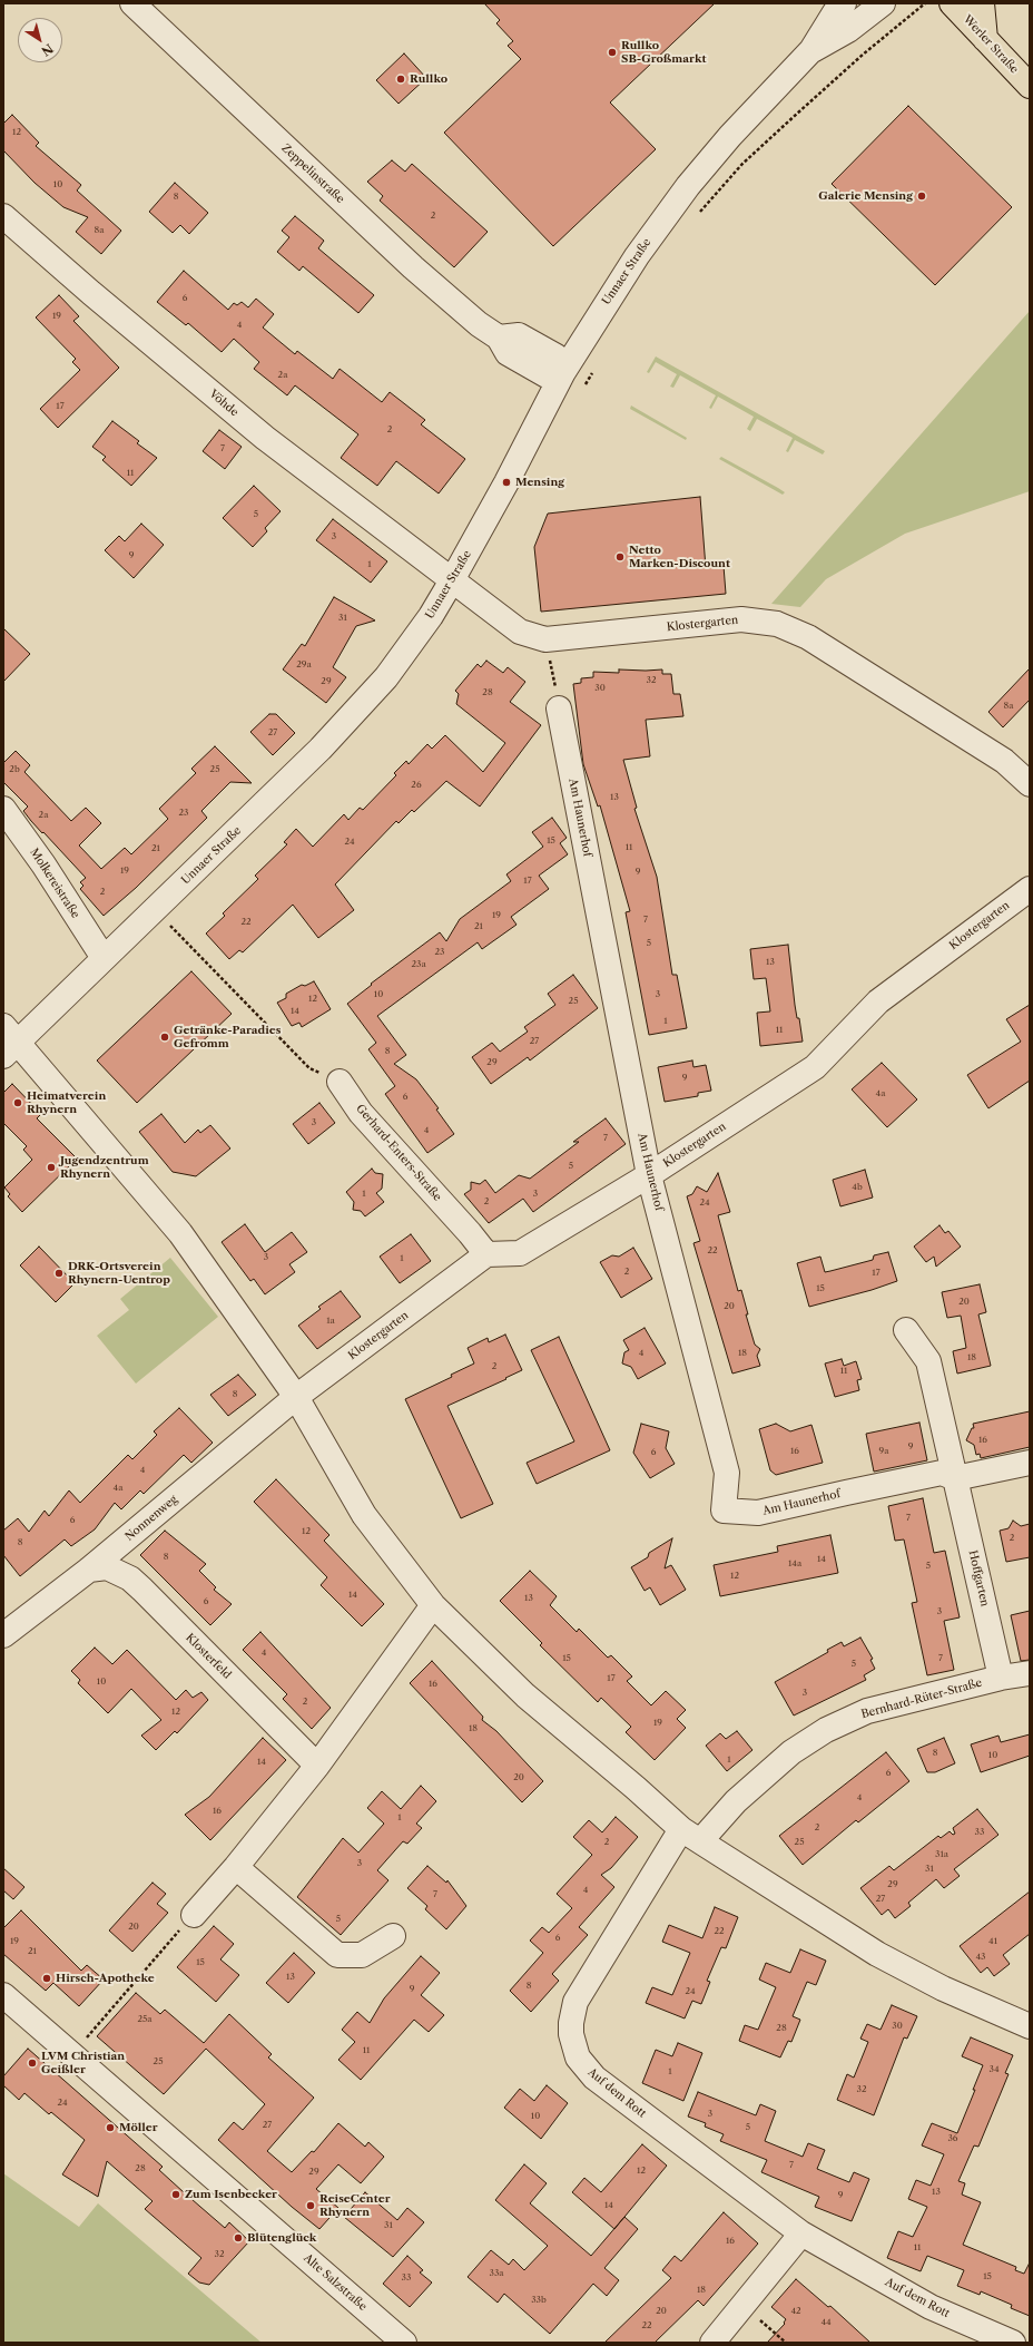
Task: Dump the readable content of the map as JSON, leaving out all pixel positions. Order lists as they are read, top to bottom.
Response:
{
  "streets": {
    "main road": ["Werler Straße"],
    "street": [
      "Zeppelinstraße",
      "Unnaer Straße",
      "Vöhde",
      "Klostergarten",
      "Am Haunerhof",
      "Molkereistraße",
      "Gerhard-Enters-Straße",
      "Nonnenweg",
      "Hoffgarten",
      "Klosterfeld",
      "Bernhard-Rüter-Straße",
      "Auf dem Rott",
      "Alte Salzstraße"
    ]
  },
  "crossings": [
    ["Zeppelinstraße", "Unnaer Straße"],
    ["Unnaer Straße", "Vöhde"],
    ["Unnaer Straße", "Klostergarten"],
    ["Unnaer Straße", "Molkereistraße"],
    ["Vöhde", "Klostergarten"],
    ["Klostergarten", "Am Haunerhof"],
    ["Klostergarten", "Gerhard-Enters-Straße"],
    ["Klostergarten", "Nonnenweg"],
    ["Am Haunerhof", "Hoffgarten"],
    ["Nonnenweg", "Klosterfeld"],
    ["Hoffgarten", "Bernhard-Rüter-Straße"],
    ["Bernhard-Rüter-Straße", "Auf dem Rott"]
  ],
  "places": [
    "Rullko SB-Großmarkt",
    "Rullko",
    "Galerie Mensing",
    "Mensing",
    "Netto Marken-Discount",
    "Getränke-Paradies Gefromm",
    "Heimatverein Rhynern",
    "Jugendzentrum Rhynern",
    "DRK-Ortsverein Rhynern-Uentrop",
    "Hirsch-Apotheke",
    "LVM Christian Geißler",
    "Möller",
    "Zum Isenbecker",
    "ReiseCenter Rhynern",
    "Blütenglück"
  ],
  "house_numbers": [
    "12",
    "10",
    "8",
    "2",
    "8a",
    "6",
    "19",
    "4",
    "2a",
    "17",
    "2",
    "7",
    "11",
    "5",
    "3",
    "9",
    "1",
    "31",
    "29a",
    "32",
    "29",
    "30",
    "28",
    "8a",
    "27",
    "2b",
    "25",
    "26",
    "13",
    "23",
    "2a",
    "15",
    "24",
    "11",
    "21",
    "19",
    "9",
    "17",
    "2",
    "19",
    "7",
    "22",
    "21",
    "5",
    "23",
    "13",
    "23a",
    "10",
    "3",
    "12",
    "25",
    "14",
    "1",
    "11",
    "27",
    "8",
    "29",
    "9",
    "4a",
    "6",
    "3",
    "4",
    "7",
    "5",
    "4b",
    "1",
    "3",
    "2",
    "24",
    "22",
    "3",
    "1",
    "2",
    "17",
    "15",
    "20",
    "20",
    "1a",
    "4",
    "18",
    "18",
    "2",
    "11",
    "8",
    "16",
    "9",
    "16",
    "9a",
    "6",
    "4",
    "4a",
    "7",
    "6",
    "12",
    "2",
    "8",
    "8",
    "14",
    "14a",
    "5",
    "12",
    "14",
    "13",
    "6",
    "3",
    "4",
    "15",
    "7",
    "5",
    "17",
    "10",
    "16",
    "3",
    "2",
    "12",
    "19",
    "18",
    "8",
    "10",
    "1",
    "14",
    "6",
    "20",
    "4",
    "16",
    "1",
    "2",
    "33",
    "2",
    "25",
    "31a",
    "3",
    "31",
    "29",
    "4",
    "7",
    "27",
    "5",
    "20",
    "22",
    "6",
    "19",
    "41",
    "21",
    "43",
    "15",
    "13",
    "8",
    "9",
    "24",
    "25a",
    "30",
    "28",
    "11",
    "25",
    "34",
    "1",
    "32",
    "24",
    "3",
    "10",
    "27",
    "5",
    "36",
    "7",
    "28",
    "12",
    "29",
    "13",
    "9",
    "14",
    "31",
    "16",
    "11",
    "32",
    "33a",
    "15",
    "33",
    "18",
    "33b",
    "20",
    "42",
    "44",
    "22"
  ],
  "north": "bottom right"
}
